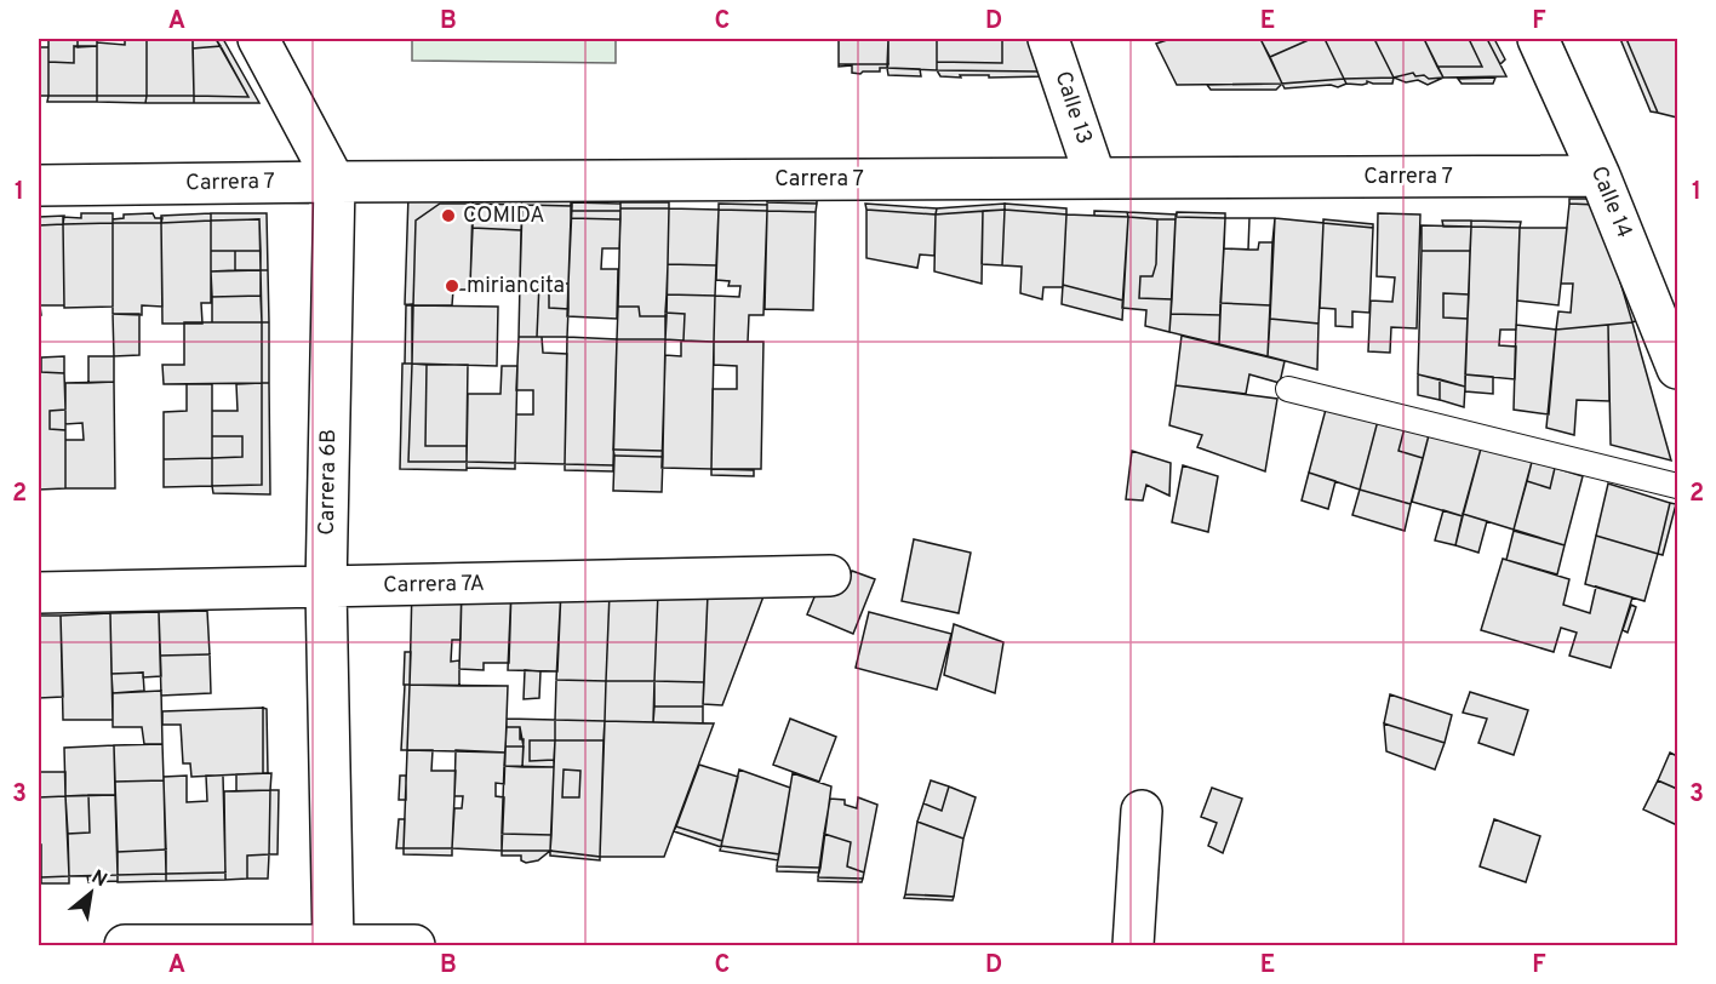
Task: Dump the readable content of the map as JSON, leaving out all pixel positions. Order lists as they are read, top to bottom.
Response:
{
  "streets": {
    "street": [
      "Calle 13",
      "Carrera 7",
      "Calle 14",
      "Carrera 6B",
      "Carrera 7A"
    ]
  },
  "crossings": [
    ["Calle 13", "Carrera 7"],
    ["Carrera 7", "Calle 14"],
    ["Carrera 7", "Carrera 6B"],
    ["Carrera 6B", "Carrera 7A"]
  ],
  "places": ["COMIDA", "miriancita"],
  "north": "top right",
  "grid": {
    "columns": [
      "A",
      "B",
      "C",
      "D",
      "E",
      "F"
    ],
    "rows": ["1", "2", "3"]
  }
}
